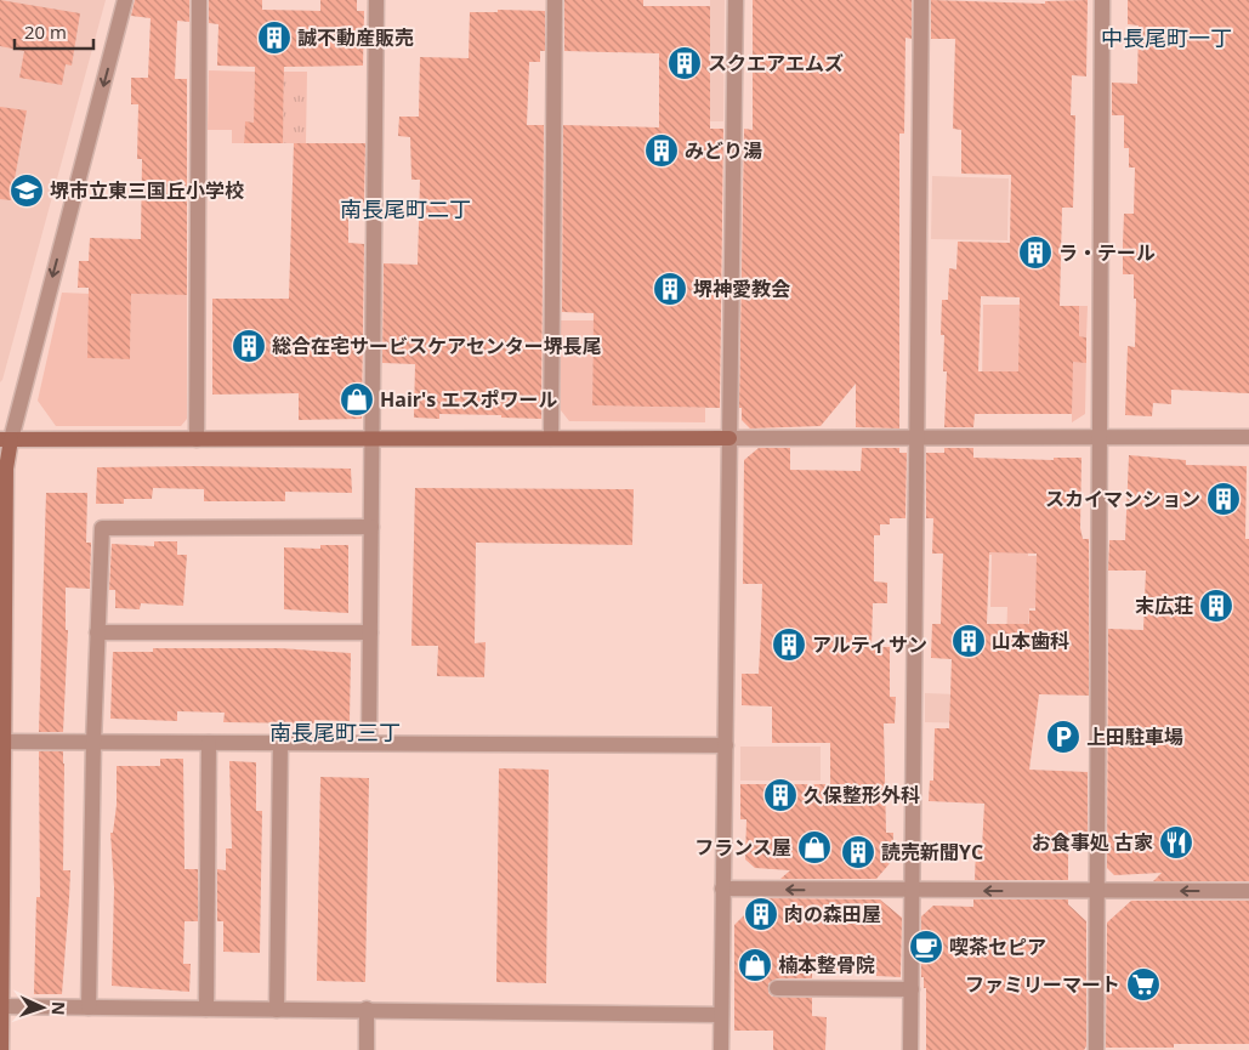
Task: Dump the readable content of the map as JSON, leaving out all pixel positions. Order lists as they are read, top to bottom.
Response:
{
  "districts": ["中長尾町一丁", "南長尾町二丁", "南長尾町三丁"],
  "places": {
    "building": [
      "誠不動産販売",
      "スクエアエムズ",
      "みどり湯",
      "ラ・テール",
      "堺神愛教会",
      "総合在宅サービスケアセンター堺長尾",
      "スカイマンション",
      "末広荘",
      "山本歯科",
      "アルティサン",
      "久保整形外科",
      "読売新聞YC",
      "肉の森田屋"
    ],
    "school or university": ["堺市立東三国丘小学校"],
    "shop": ["Hair's エスポワール", "フランス屋", "楠本整骨院"],
    "parking": ["上田駐車場"],
    "restaurant": ["お食事処 古家"],
    "cafe": ["喫茶セピア"],
    "supermarket": ["ファミリーマート"]
  },
  "scale_bar": "20 m",
  "north": "right"
}
